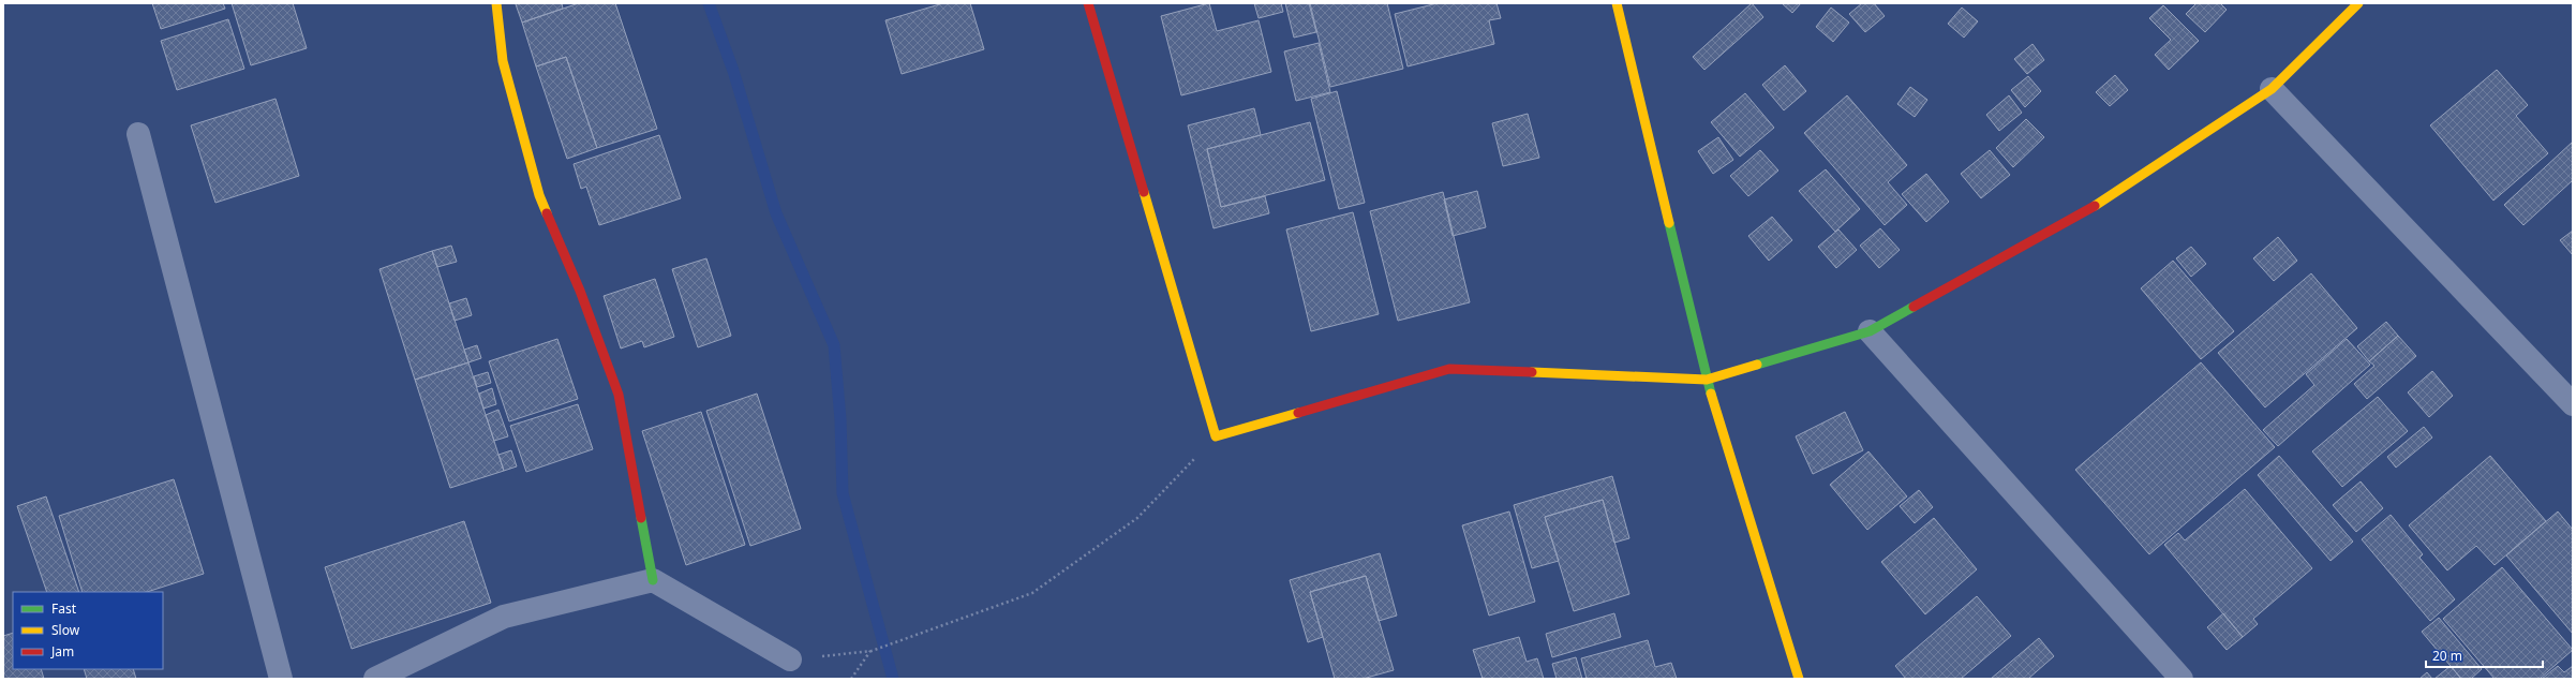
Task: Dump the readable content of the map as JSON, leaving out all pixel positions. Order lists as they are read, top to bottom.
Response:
{
  "legend": ["Fast", "Slow", "Jam"],
  "scale_bar": "20 m"
}
